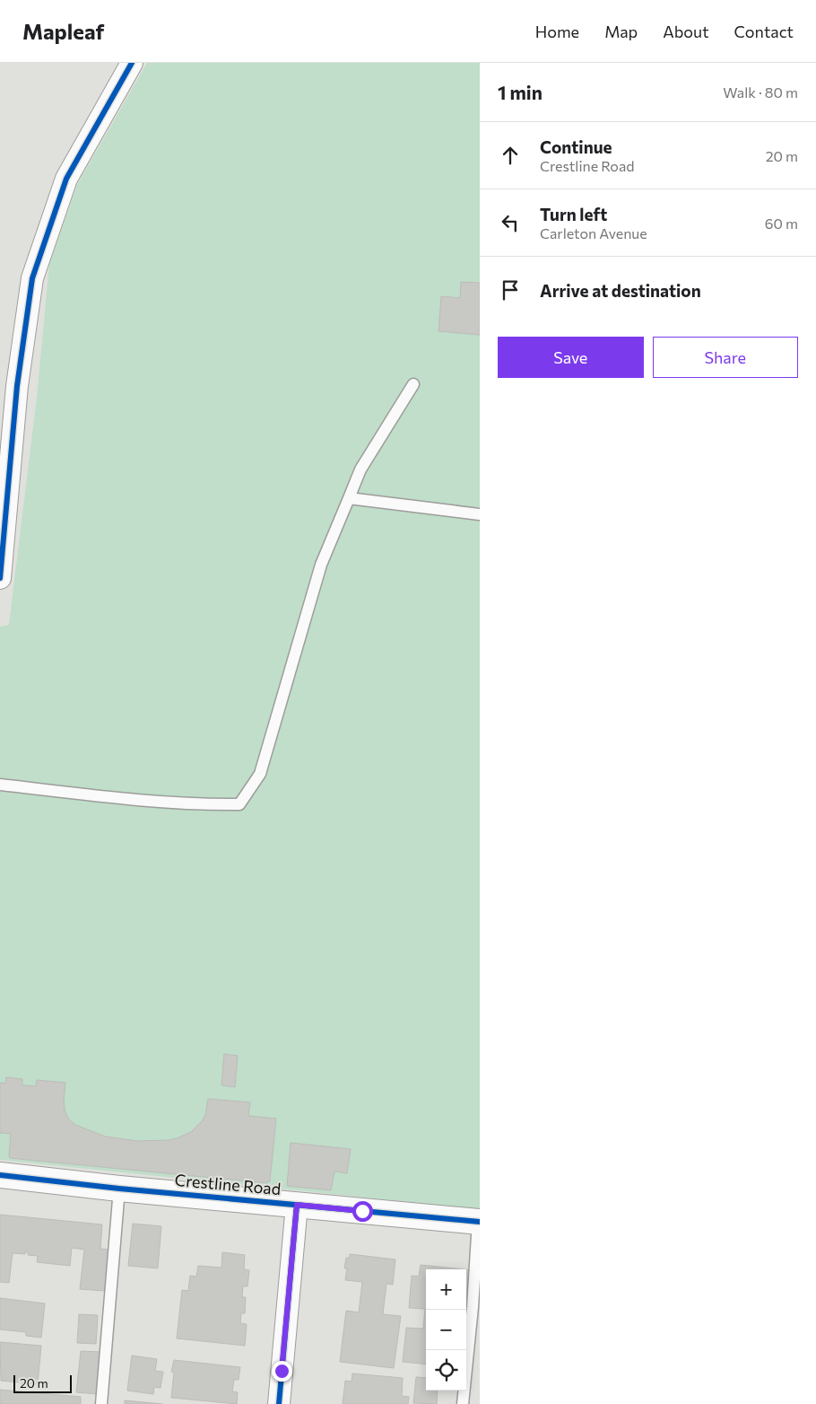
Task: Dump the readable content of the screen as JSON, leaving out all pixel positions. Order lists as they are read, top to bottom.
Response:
{
  "streets": {
    "street": ["Crestline Road"]
  },
  "scale_bar": "20 m",
  "page": {
    "header": "Mapleaf",
    "nav": [
      "Home",
      "Map",
      "About",
      "Contact"
    ],
    "heading": ["1 min", "Walk · 80 m"],
    "list": [
      ["Continue", "Crestline Road", "20 m"],
      ["Turn left", "Carleton Avenue", "60 m"],
      "Arrive at destination"
    ],
    "buttons": ["Save", "Share"],
    "map_buttons": ["+", "−"],
    "scale": "20 m"
  }
}
